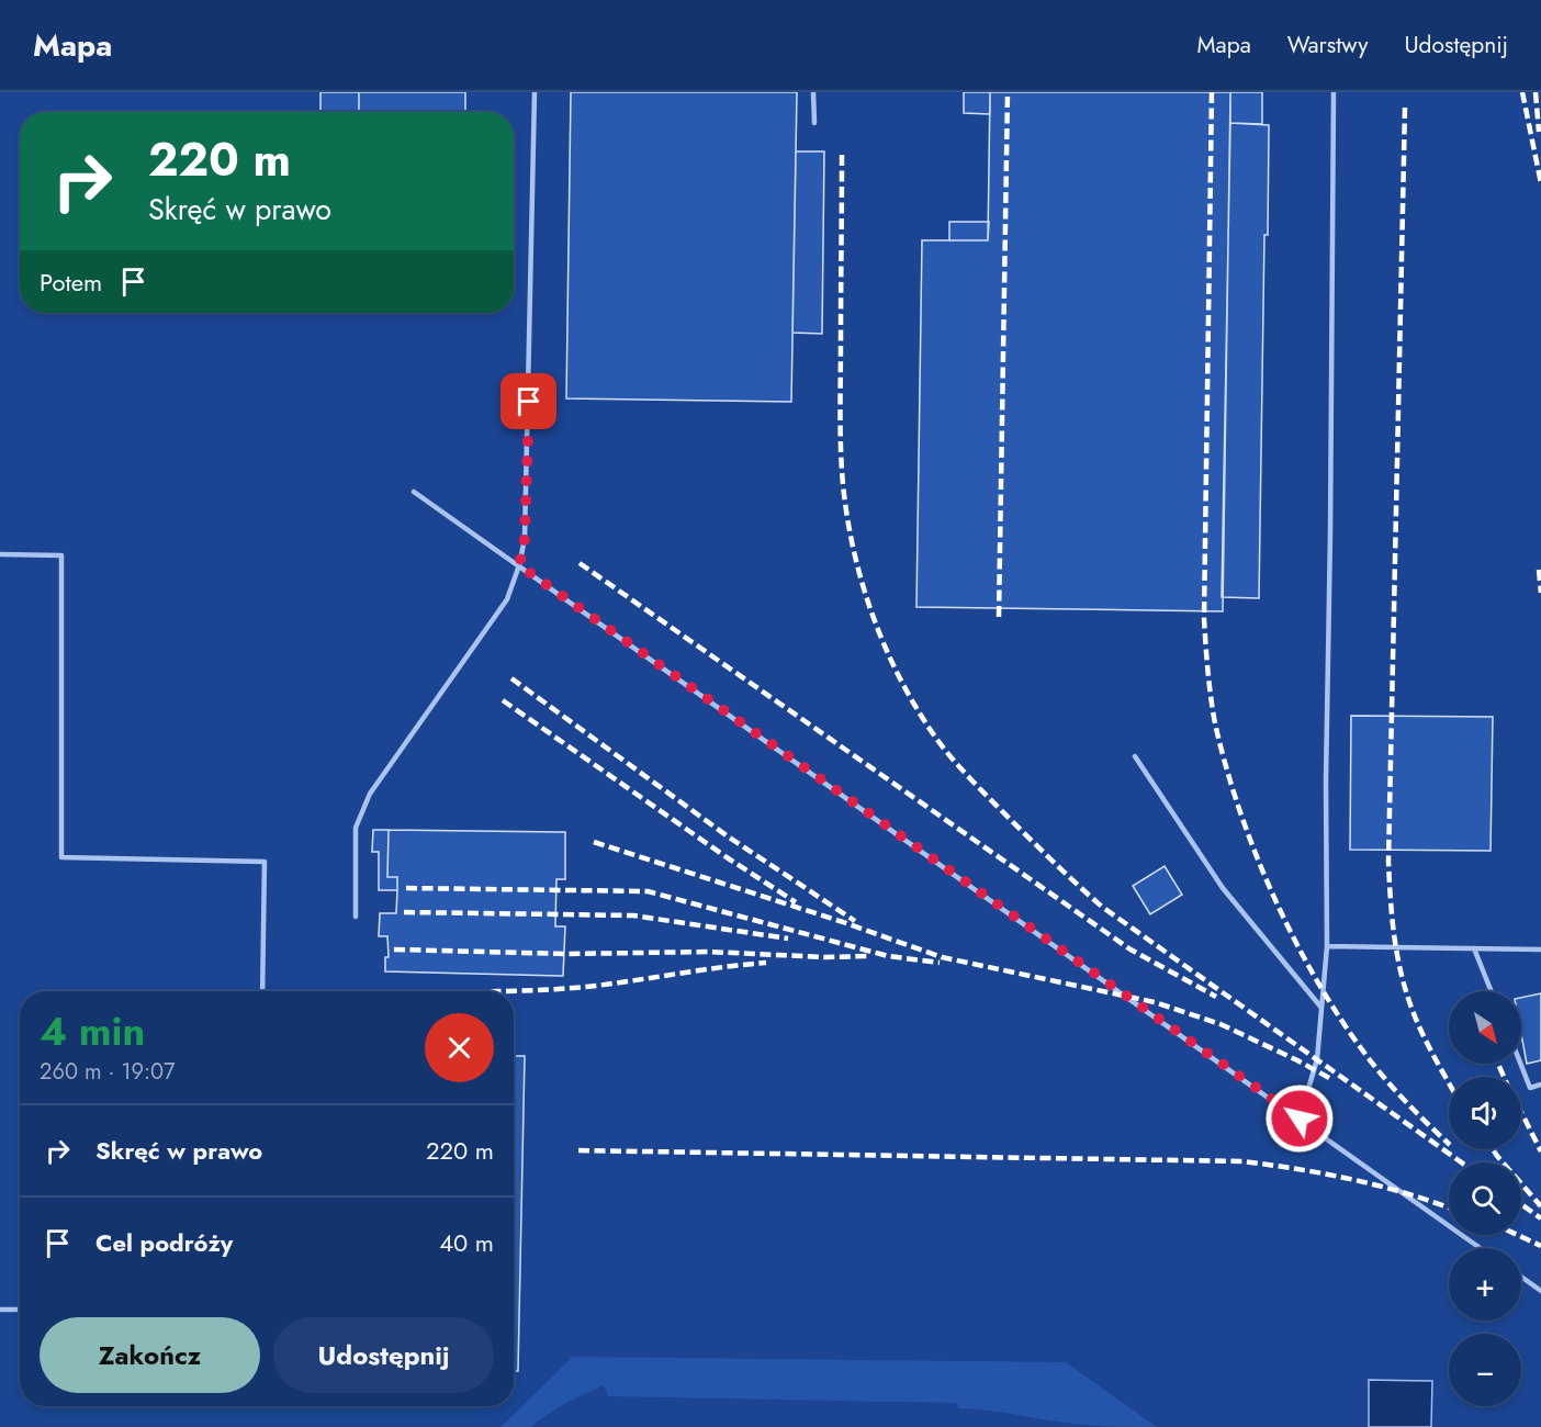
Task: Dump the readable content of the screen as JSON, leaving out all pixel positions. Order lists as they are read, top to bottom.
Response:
{
  "north": "bottom right",
  "page": {
    "header": "Mapa",
    "nav": ["Mapa", "Warstwy", "Udostępnij"],
    "turn": ["220 m", "Skręć w prawo"],
    "then": "Potem",
    "map_buttons": ["+", "−"],
    "heading": ["4 min", "260 m · 19:07"],
    "list": [
      {
        "name": "Skręć w prawo",
        "value": "220 m"
      },
      {
        "name": "Cel podróży",
        "value": "40 m"
      }
    ],
    "buttons": ["Zakończ", "Udostępnij"]
  }
}
